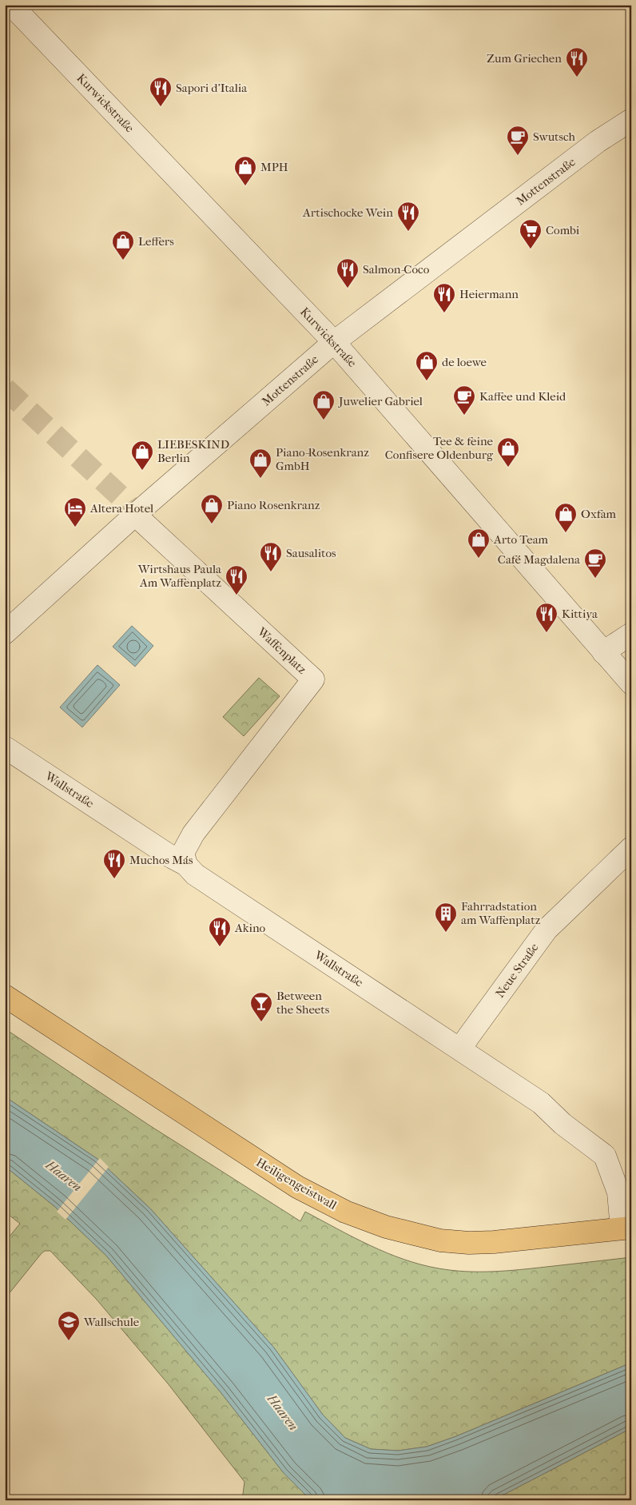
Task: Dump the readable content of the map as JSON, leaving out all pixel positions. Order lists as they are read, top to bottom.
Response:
{
  "streets": {
    "main road": ["Heiligengeistwall"],
    "street": [
      "Kurwickstraße",
      "Mottenstraße",
      "Waffenplatz",
      "Wallstraße",
      "Neue Straße"
    ]
  },
  "crossings": [
    ["Kurwickstraße", "Mottenstraße"],
    ["Mottenstraße", "Waffenplatz"],
    ["Waffenplatz", "Wallstraße"],
    ["Wallstraße", "Neue Straße"],
    ["Wallstraße", "Heiligengeistwall"]
  ],
  "water": ["Haaren"],
  "places": {
    "restaurant": [
      "Zum Griechen",
      "Sapori d'Italia",
      "Artischocke Wein",
      "Salmon-Coco",
      "Heiermann",
      "Sausalitos",
      "Wirtshaus Paula Am Waffenplatz",
      "Kittiya",
      "Muchos Más",
      "Akino"
    ],
    "cafe": ["Swutsch", "Kaffee und Kleid", "Café Magdalena"],
    "shop": [
      "MPH",
      "Leffers",
      "de loewe",
      "Juwelier Gabriel",
      "Tee & feine Confisere Oldenburg",
      "LIEBESKIND Berlin",
      "Piano-Rosenkranz GmbH",
      "Piano Rosenkranz",
      "Oxfam",
      "Arto Team"
    ],
    "supermarket": ["Combi"],
    "hotel": ["Altera Hotel"],
    "building": ["Fahrradstation am Waffenplatz"],
    "bar": ["Between the Sheets"],
    "school or university": ["Wallschule"]
  }
}
